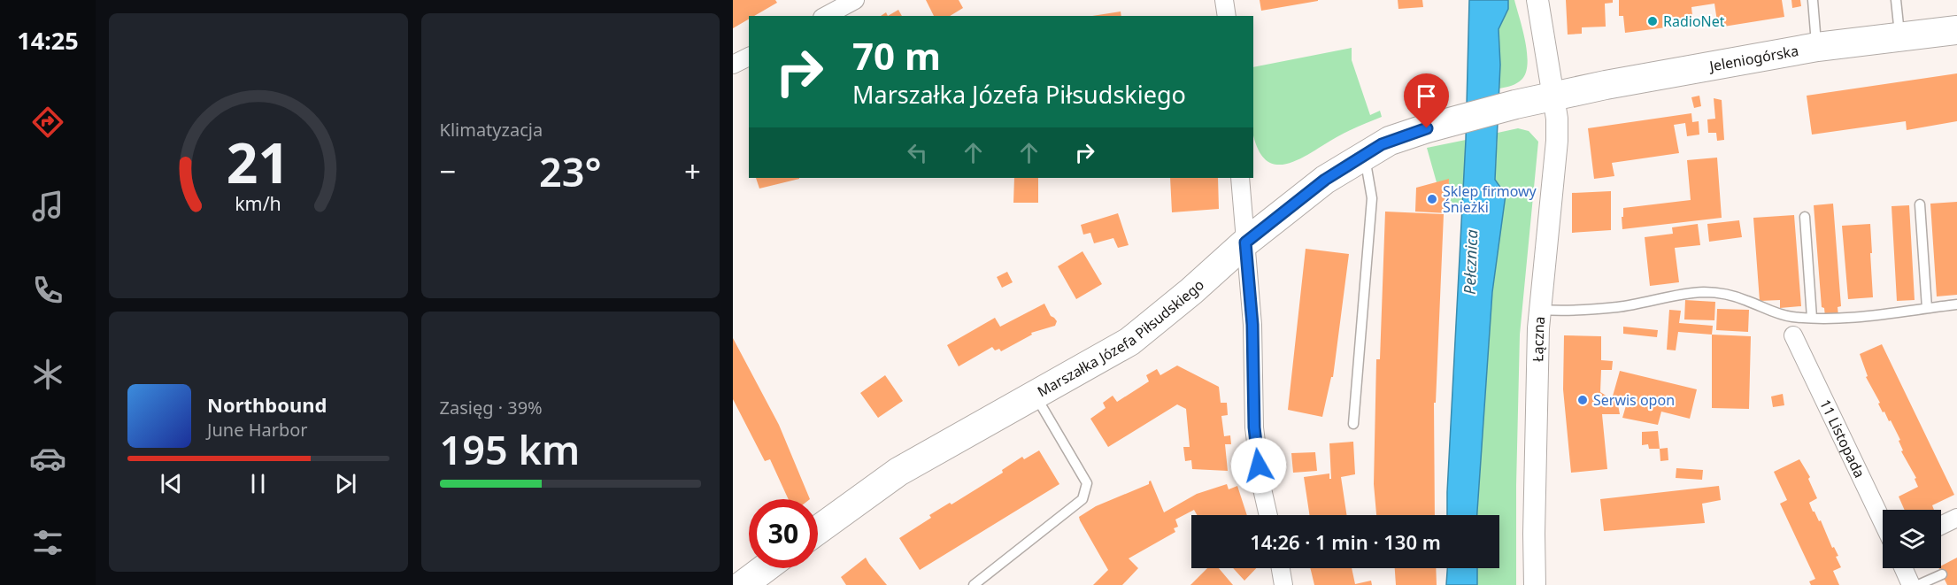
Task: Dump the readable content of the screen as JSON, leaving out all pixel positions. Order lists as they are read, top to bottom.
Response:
{
  "streets": {
    "main road": ["Jeleniogórska", "Marszałka Józefa Piłsudskiego"],
    "street": ["Łączna", "11 Listopada"]
  },
  "crossings": [
    ["Jeleniogórska", "Marszałka Józefa Piłsudskiego"],
    ["Jeleniogórska", "Łączna"]
  ],
  "water": ["Pełcznica"],
  "places": ["RadioNet", "Sklep firmowy Śnieżki", "Serwis opon"],
  "page": {
    "tabs": "14:25",
    "tile": [
      "Klimatyzacja",
      ["Zasięg · 39%", "195 km"]
    ],
    "turn": ["70 m", "Marszałka Józefa Piłsudskiego"],
    "heat": ["−", "23°", "+"],
    "song": ["Northbound", "June Harbor"],
    "limit": "30",
    "trip": "14:26 · 1 min · 130 m",
    "gauge": ["21", "km/h"]
  }
}
